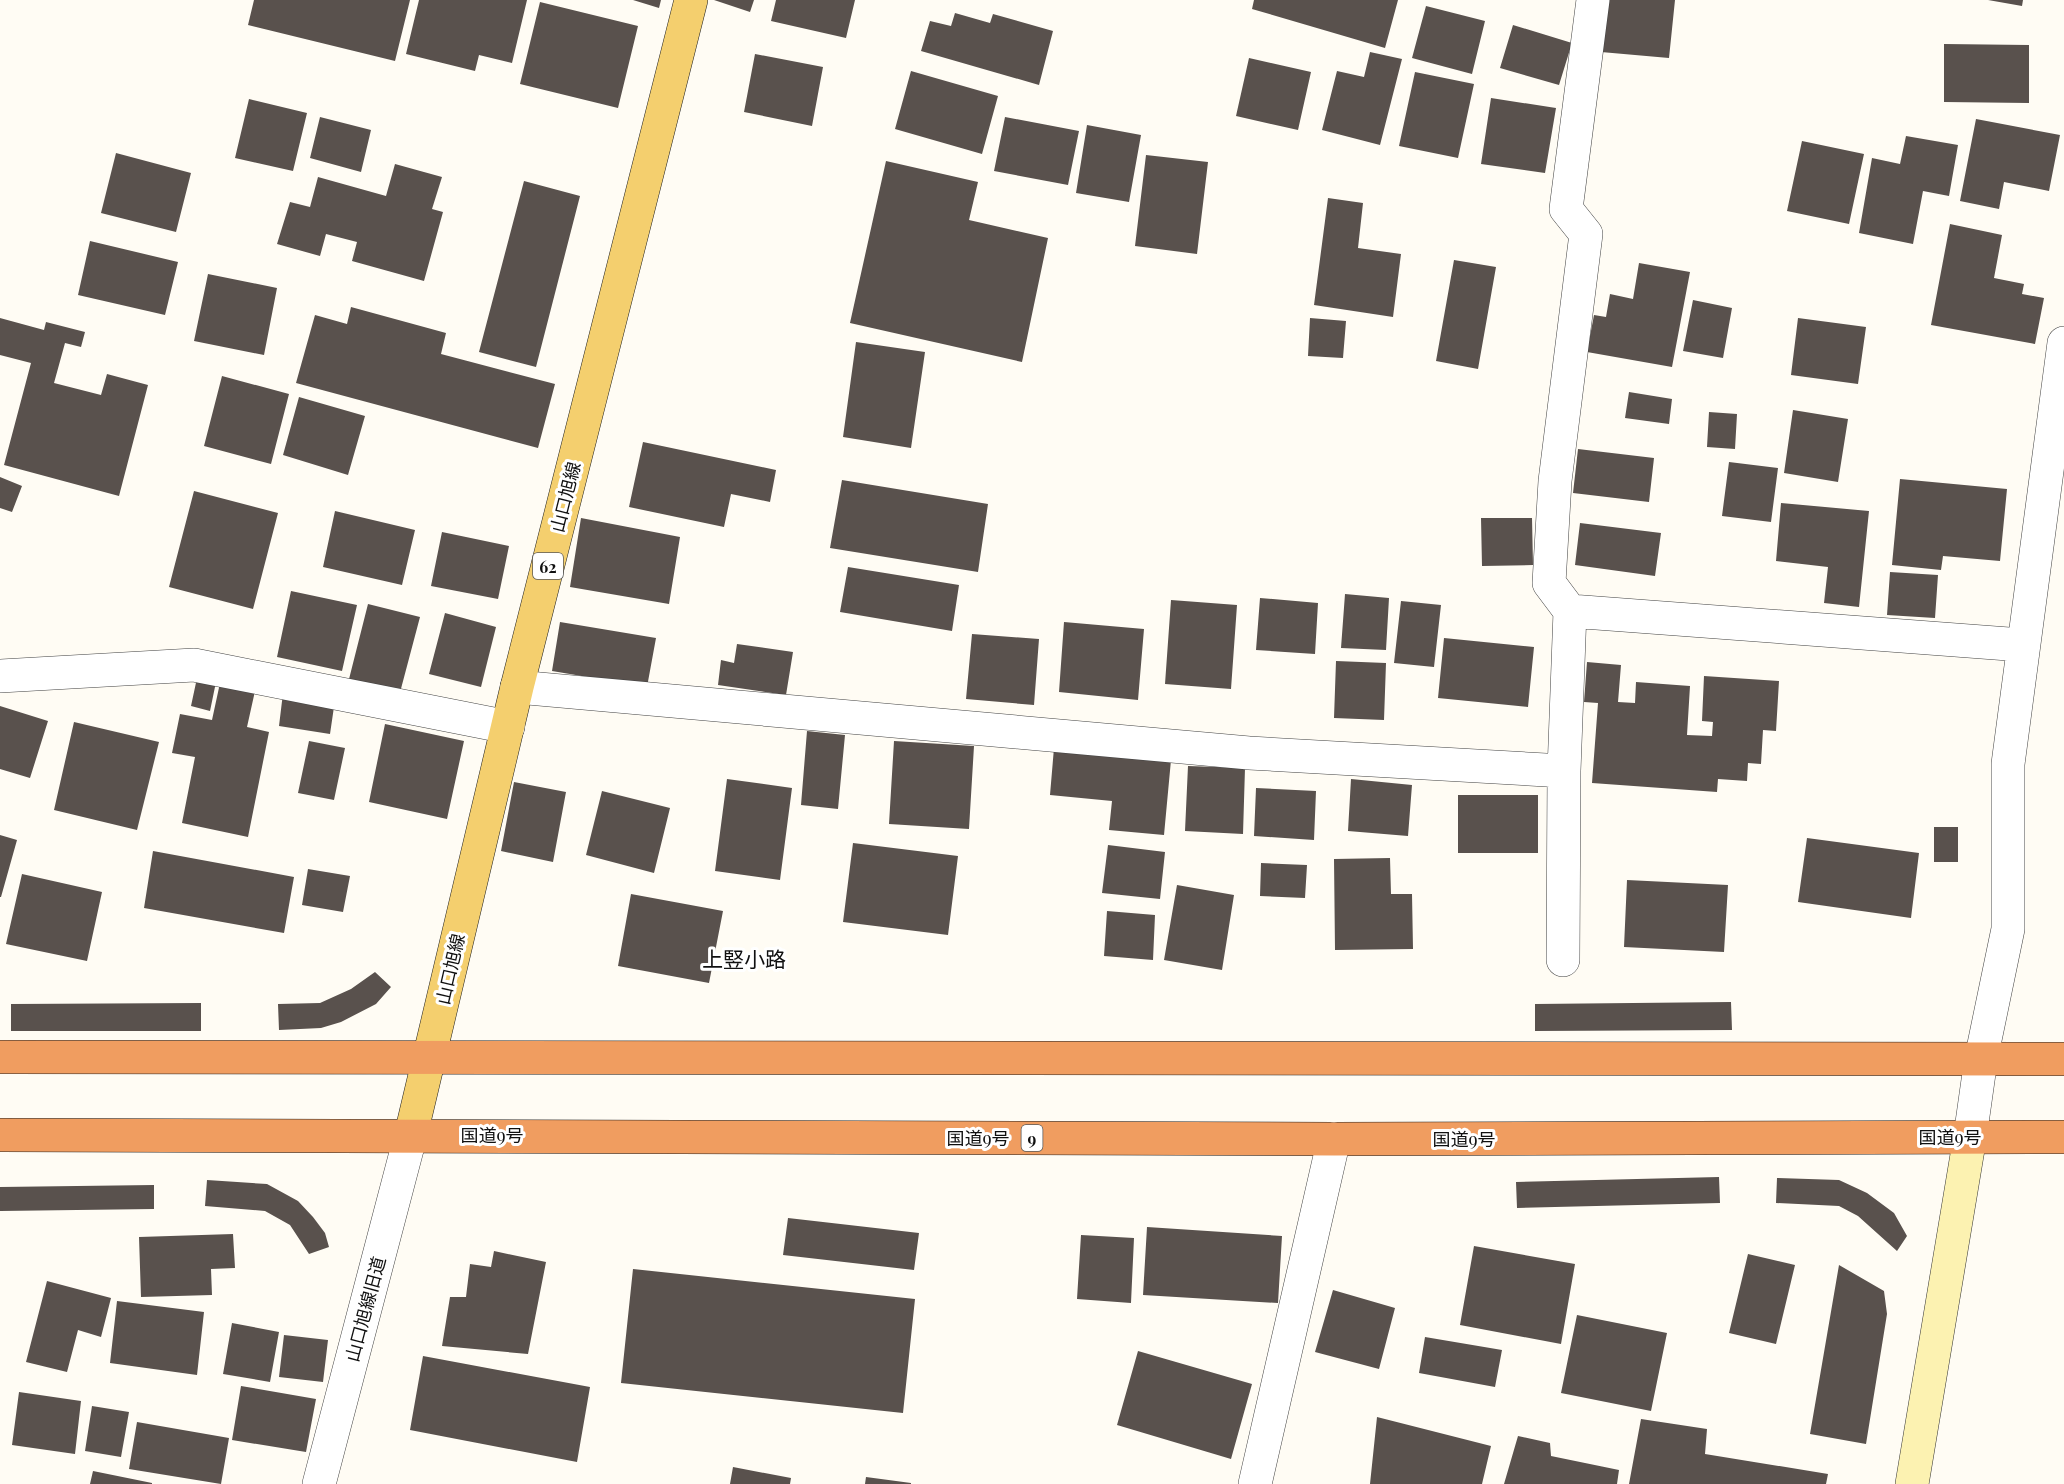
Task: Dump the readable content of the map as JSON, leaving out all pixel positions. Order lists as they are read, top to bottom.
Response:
{
  "streets": {
    "highway": ["国道9号", "9"],
    "main road": ["山口旭線", "62"],
    "street": ["山口旭線旧道"]
  },
  "crossings": [
    ["山口旭線", "国道9号"],
    ["山口旭線", "山口旭線旧道"],
    ["国道9号", "山口旭線旧道"]
  ],
  "districts": ["上竪小路"]
}
